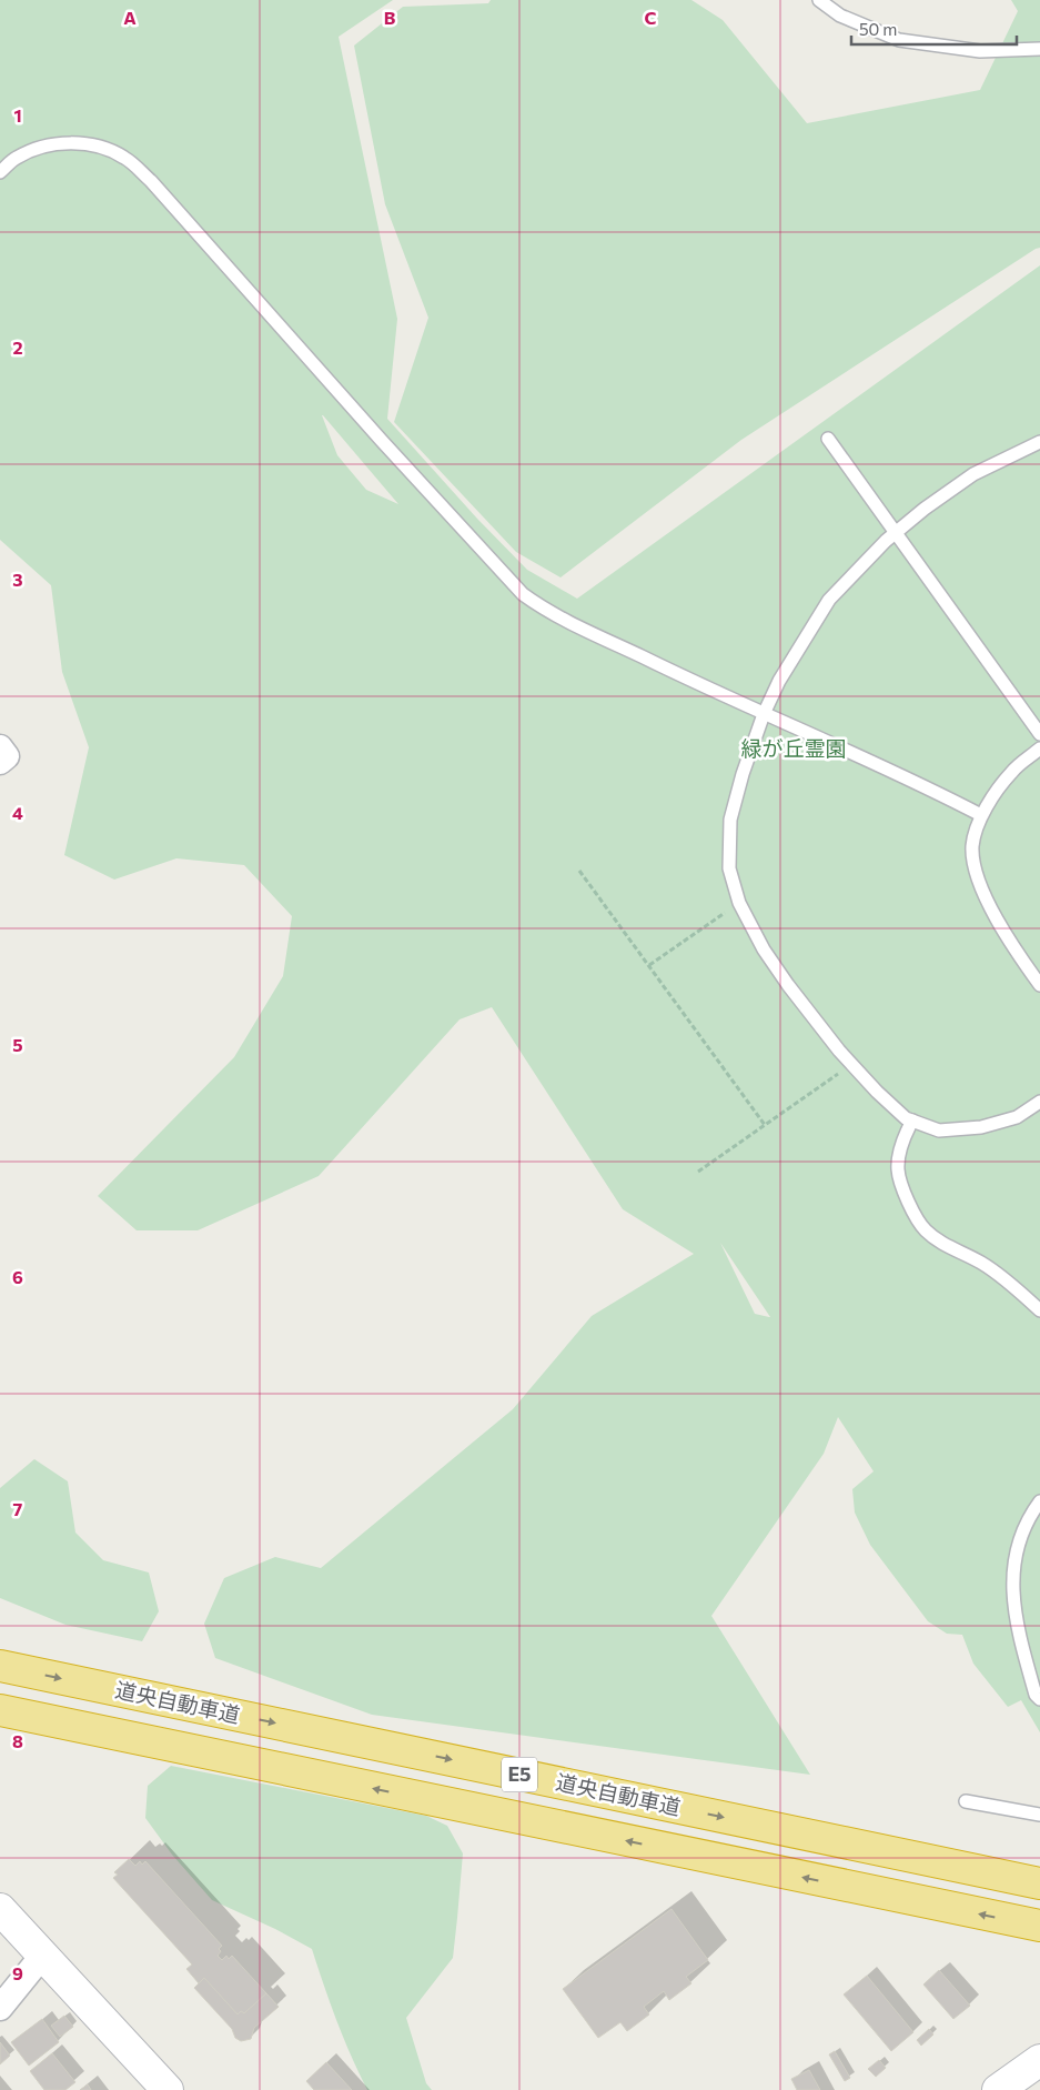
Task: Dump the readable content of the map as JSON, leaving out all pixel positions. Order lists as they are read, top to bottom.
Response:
{
  "streets": {
    "highway": ["道央自動車道", "E5"]
  },
  "parks": ["緑が丘霊園"],
  "scale_bar": "50 m",
  "grid": {
    "columns": ["A", "B", "C"],
    "rows": [
      "1",
      "2",
      "3",
      "4",
      "5",
      "6",
      "7",
      "8",
      "9"
    ]
  }
}
